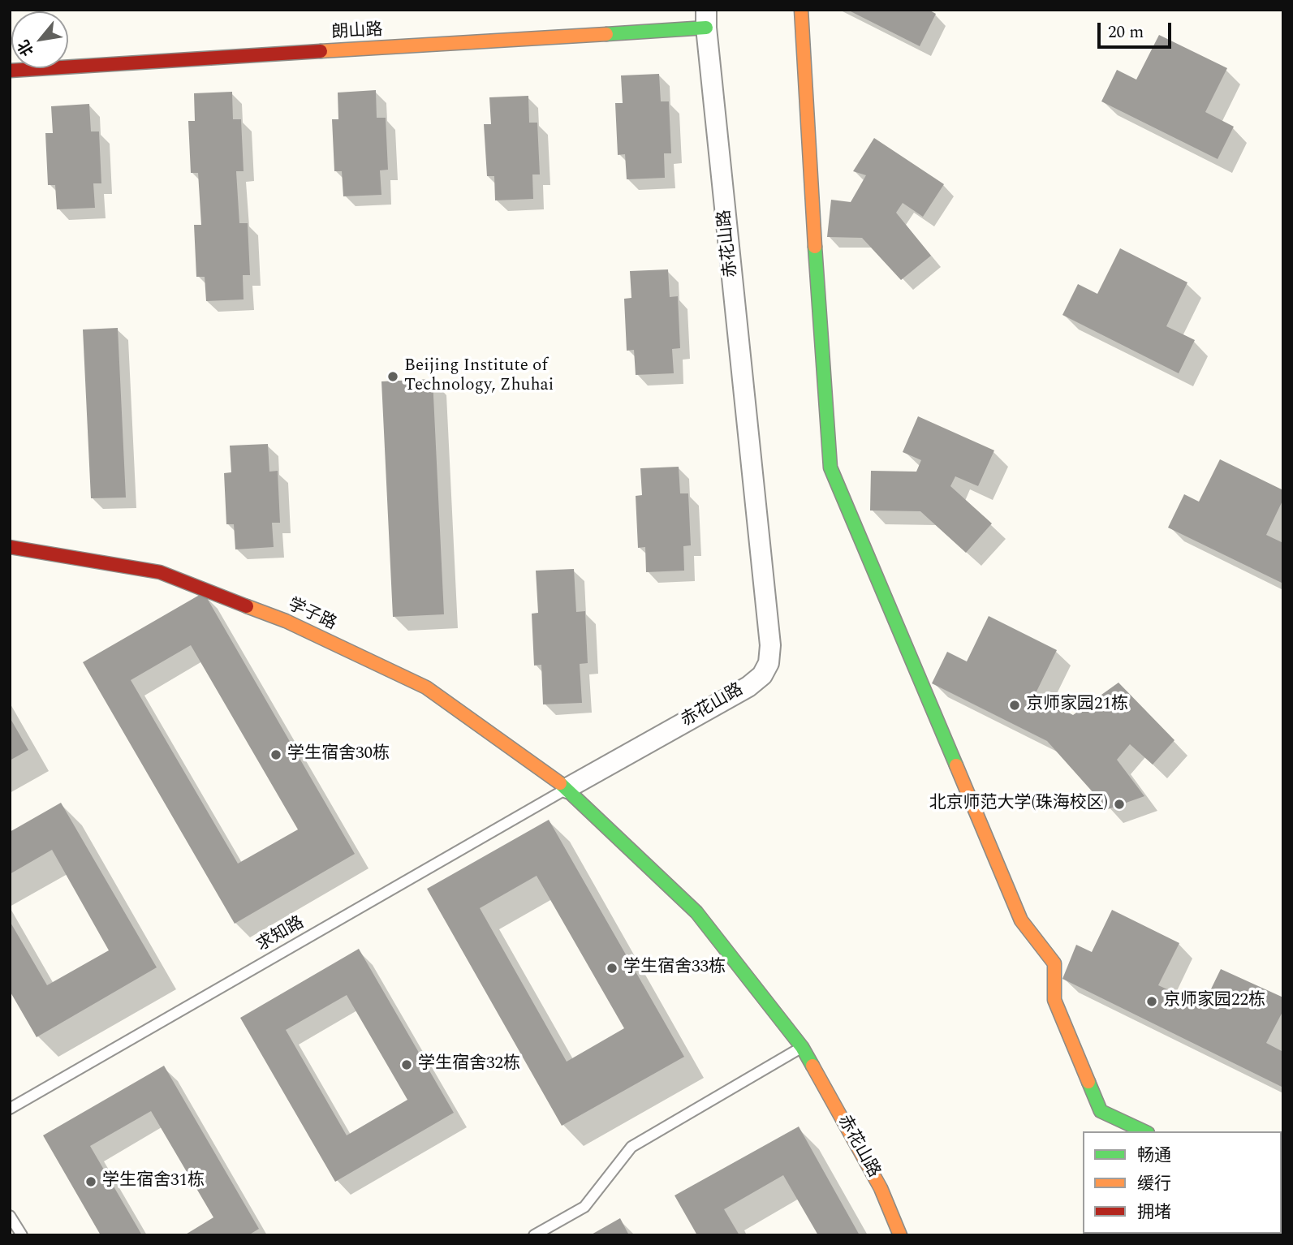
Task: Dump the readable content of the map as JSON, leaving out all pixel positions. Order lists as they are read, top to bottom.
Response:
{
  "streets": {
    "street": ["朗山路", "赤花山路", "学子路"],
    "lane": ["求知路"]
  },
  "crossings": [
    ["朗山路", "赤花山路"],
    ["赤花山路", "学子路"],
    ["赤花山路", "求知路"],
    ["学子路", "求知路"]
  ],
  "places": [
    "Beijing Institute of Technology, Zhuhai",
    "京师家园21栋",
    "学生宿舍30栋",
    "北京师范大学(珠海校区)",
    "学生宿舍33栋",
    "京师家园22栋",
    "学生宿舍32栋",
    "学生宿舍31栋"
  ],
  "legend": ["畅通", "缓行", "拥堵"],
  "scale_bar": "20 m",
  "north": "bottom left"
}
